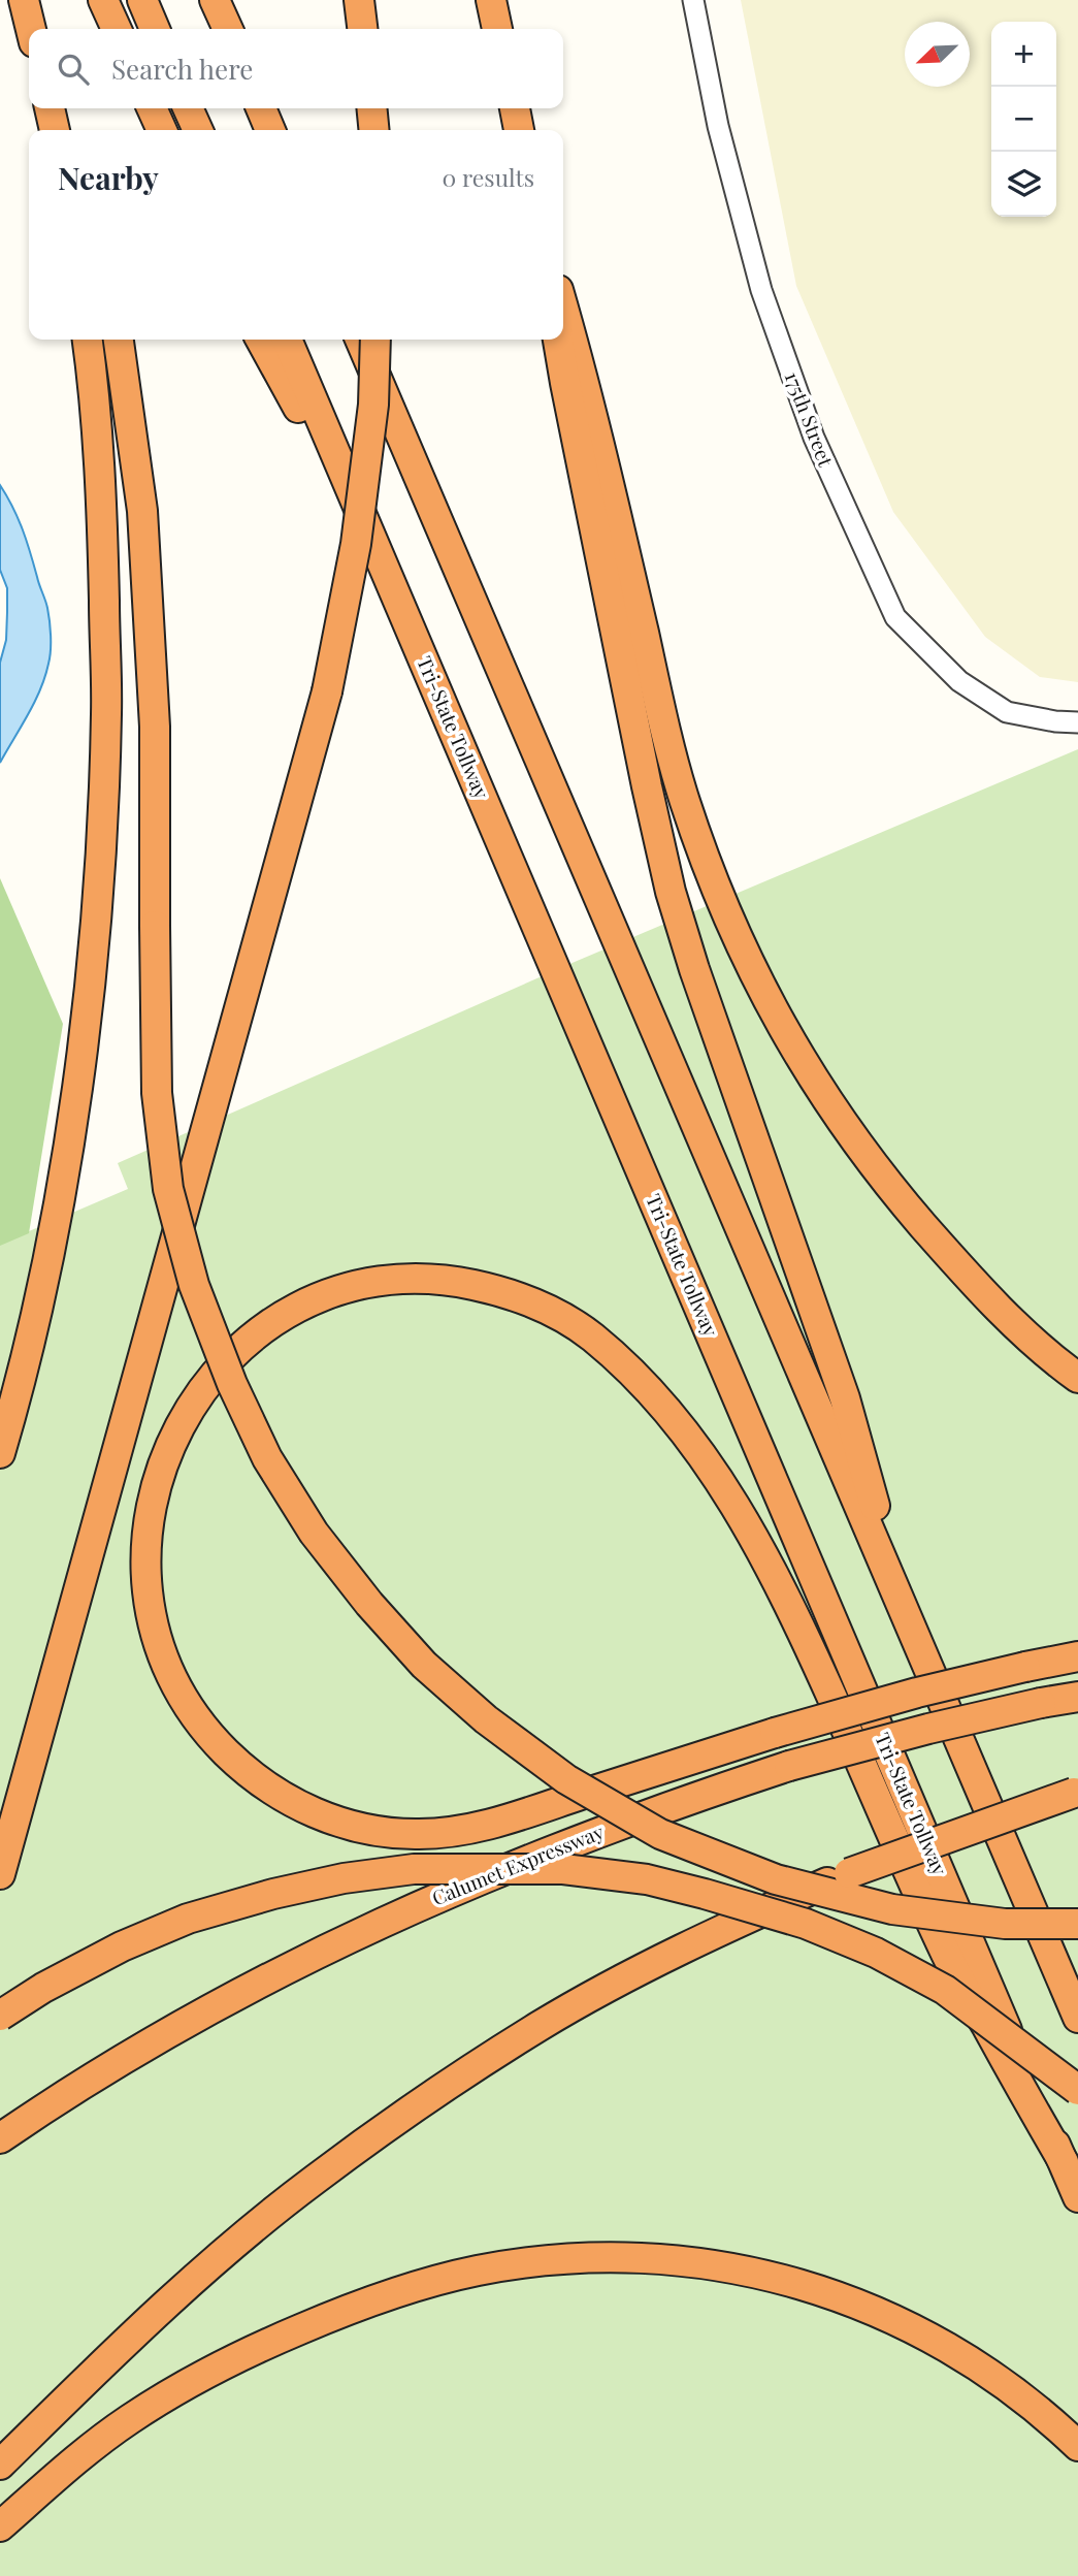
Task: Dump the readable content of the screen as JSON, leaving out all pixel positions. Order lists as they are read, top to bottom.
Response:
{
  "streets": {
    "highway": ["Tri-State Tollway", "Calumet Expressway"],
    "street": ["175th Street"]
  },
  "north": "bottom left",
  "page": {
    "map_buttons": ["+", "−"],
    "search": "Search here",
    "heading": ["Nearby", "0 results"]
  }
}
